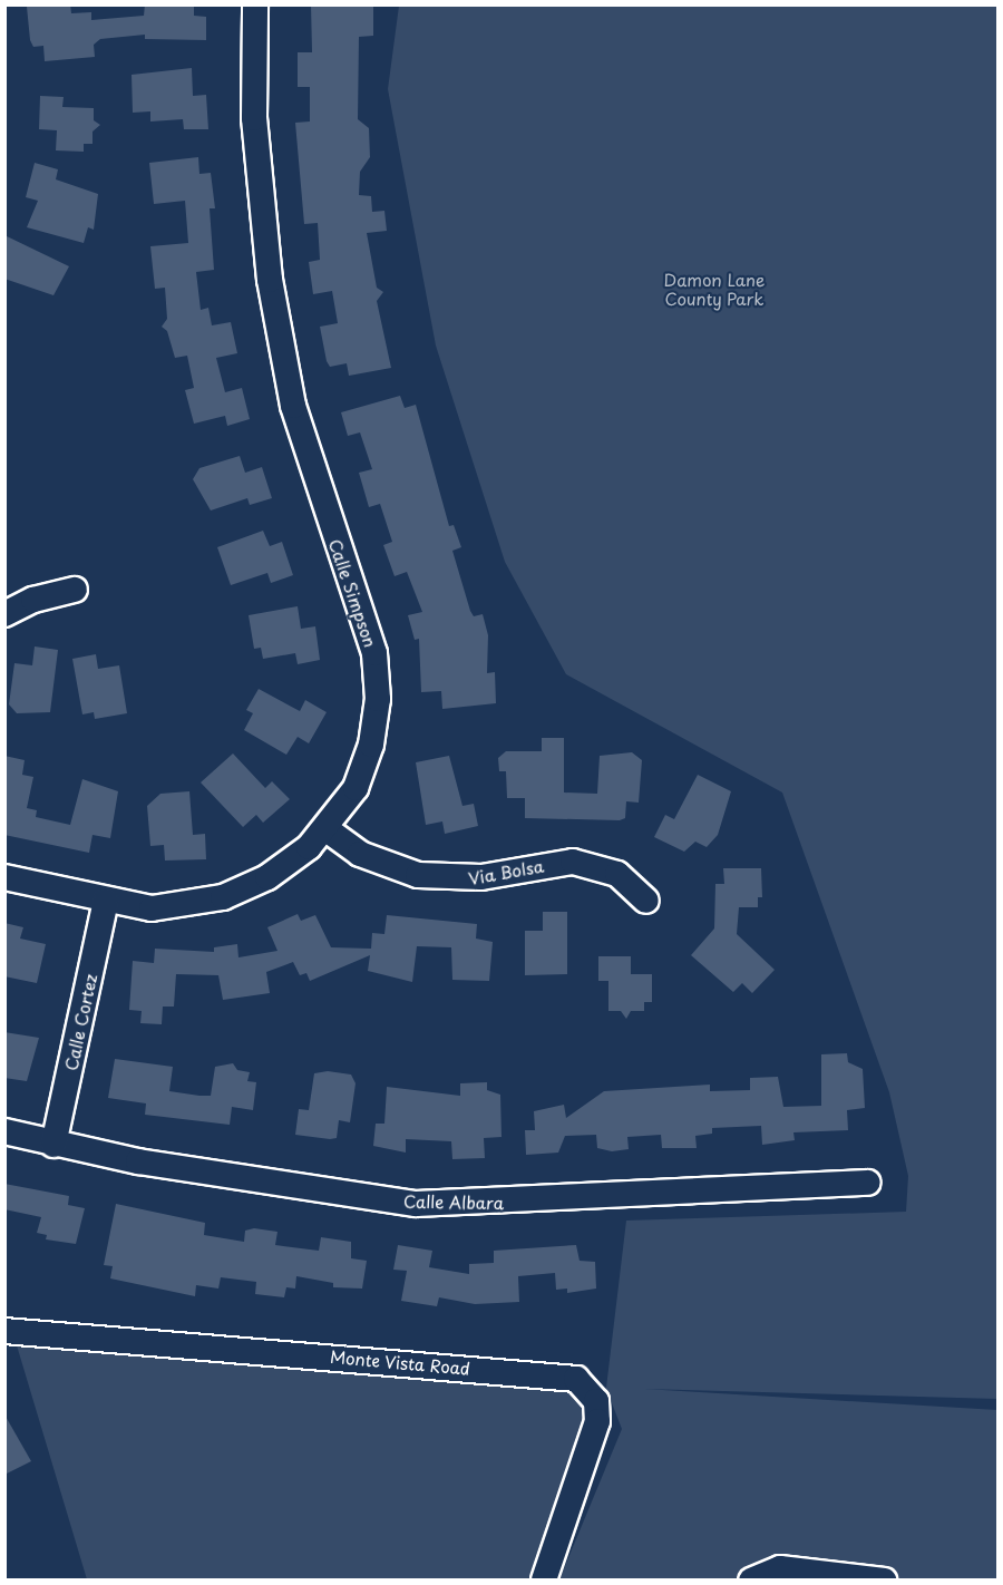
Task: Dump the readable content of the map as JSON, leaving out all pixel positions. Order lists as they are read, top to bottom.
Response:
{
  "streets": {
    "street": [
      "Calle Simpson",
      "Via Bolsa",
      "Calle Cortez",
      "Calle Albara",
      "Monte Vista Road"
    ]
  },
  "crossings": [
    ["Calle Simpson", "Via Bolsa"],
    ["Calle Simpson", "Calle Cortez"],
    ["Calle Cortez", "Calle Albara"]
  ],
  "parks": ["Damon Lane County Park"]
}
